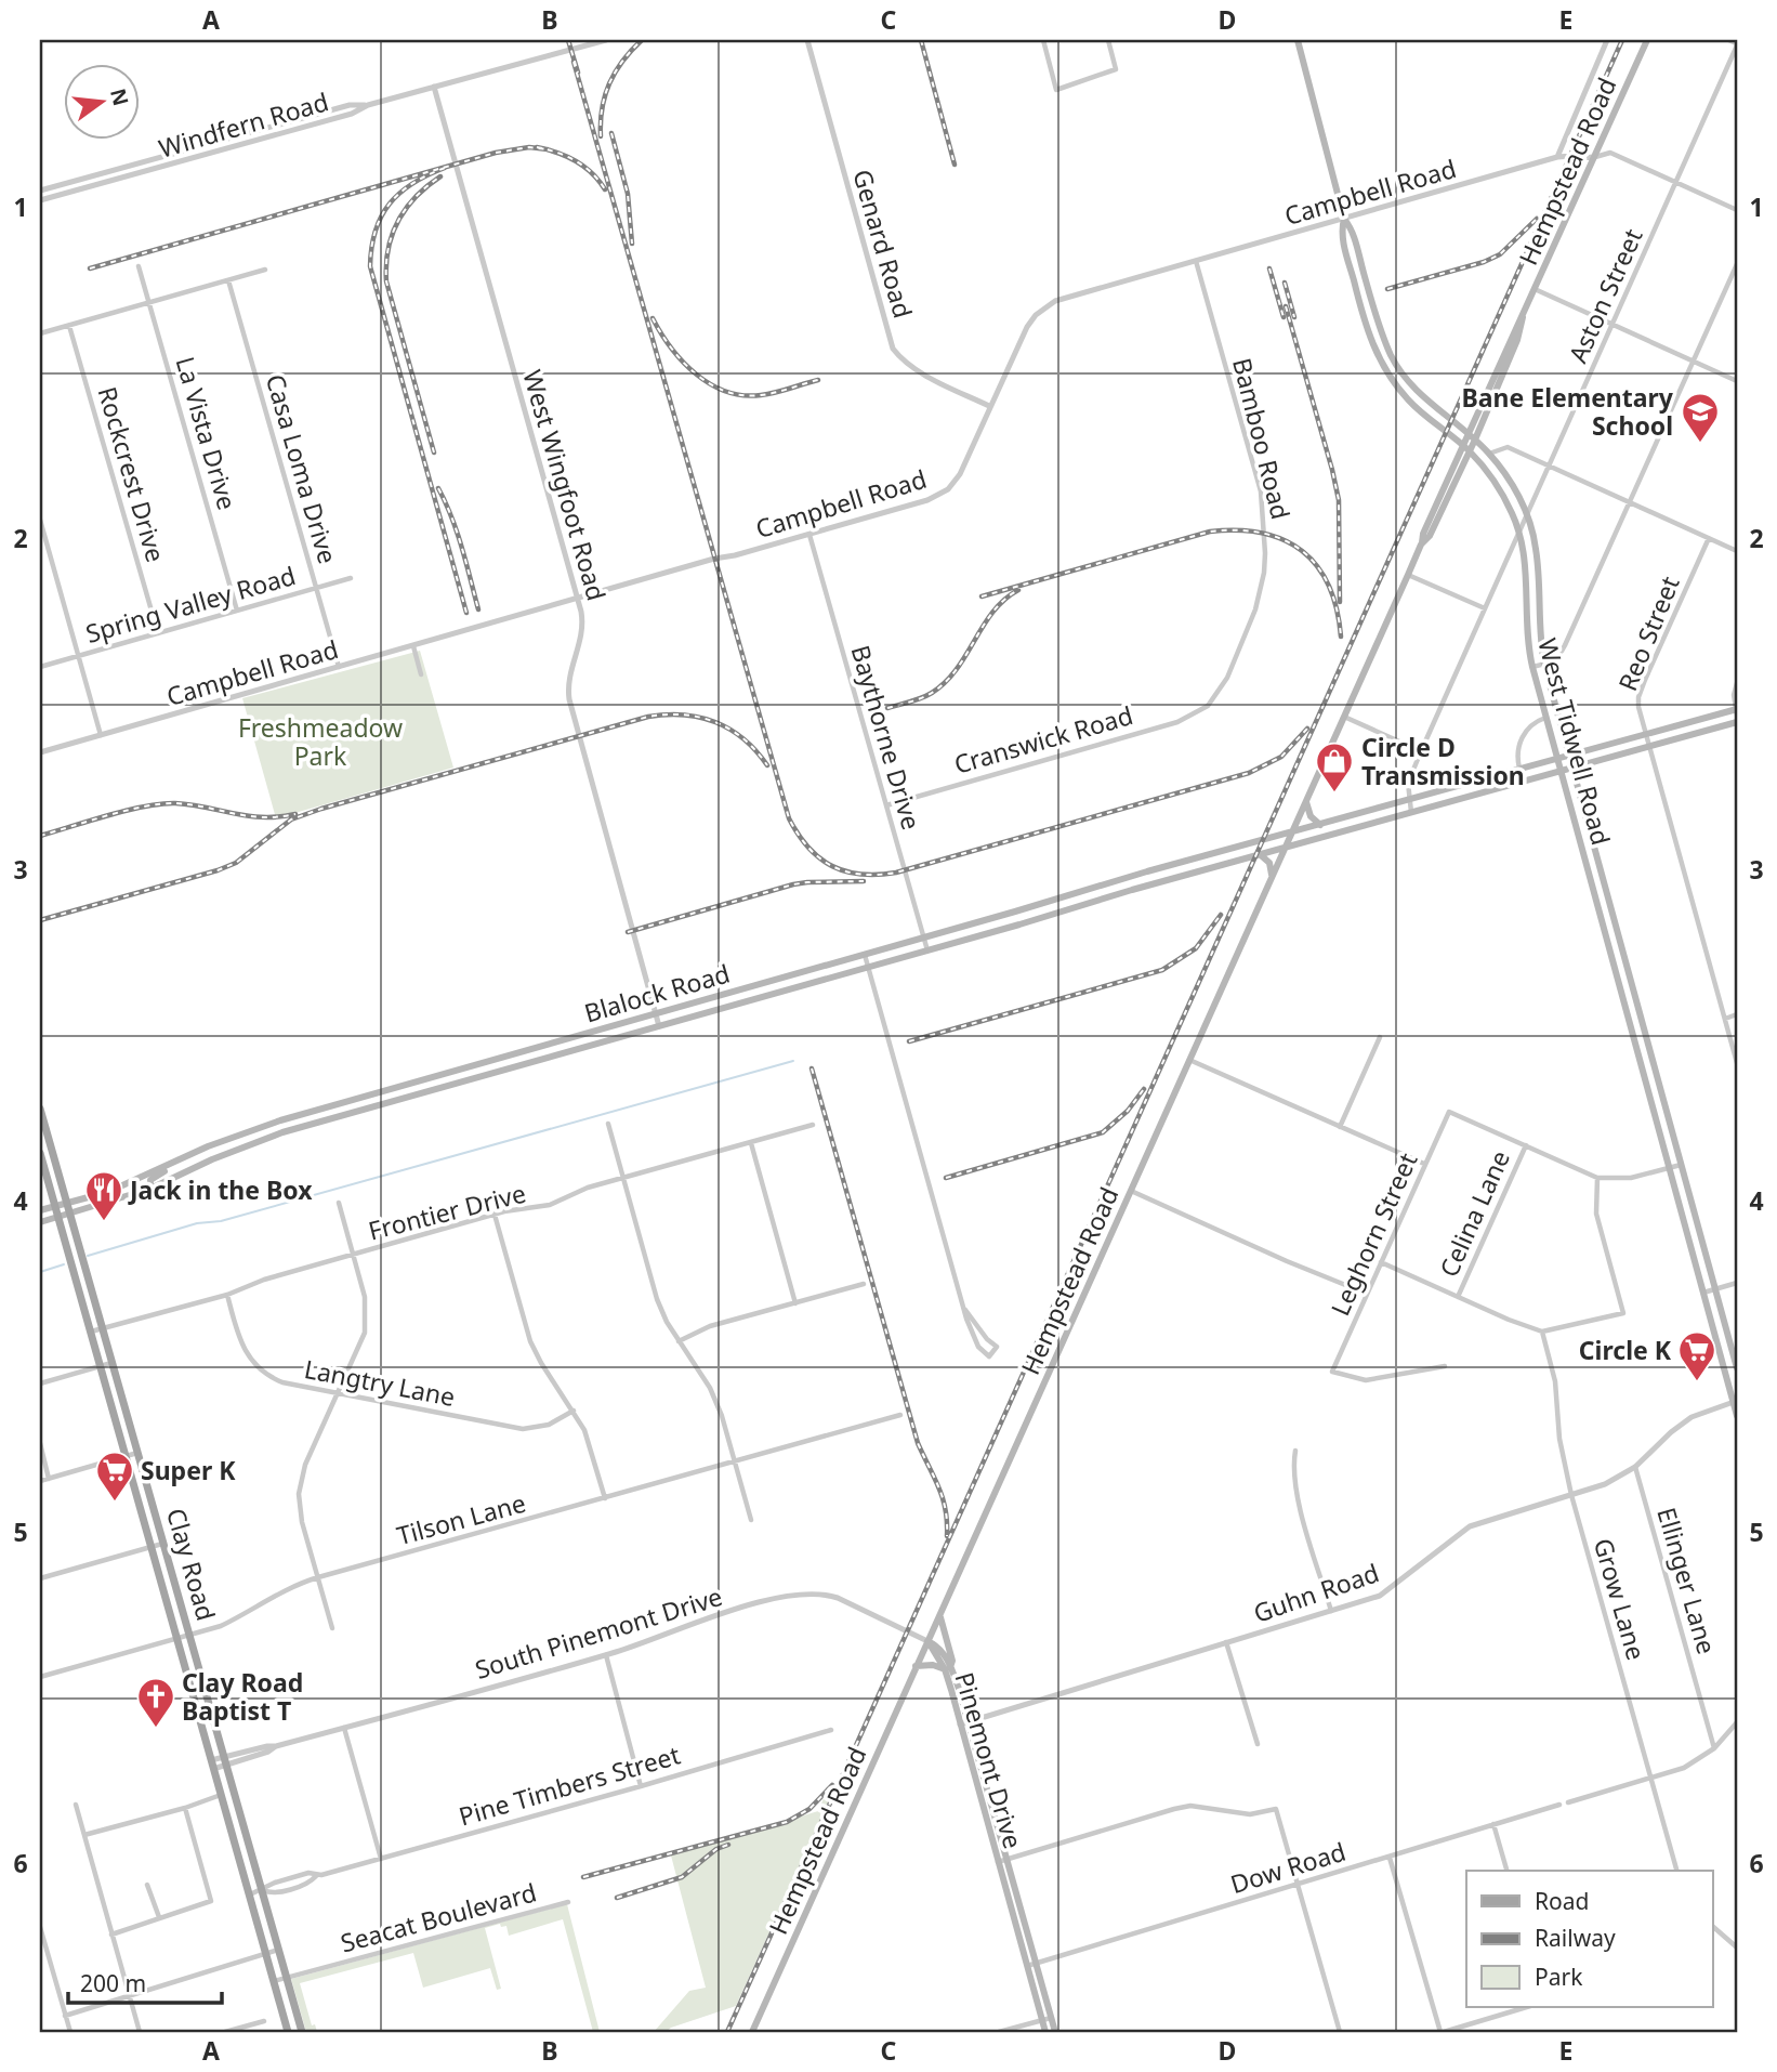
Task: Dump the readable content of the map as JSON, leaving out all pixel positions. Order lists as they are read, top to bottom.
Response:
{
  "streets": {
    "main road": [
      "Hempstead Road",
      "West Tidwell Road",
      "Blalock Road",
      "Clay Road",
      "Pinemont Drive"
    ],
    "street": [
      "Windfern Road",
      "Campbell Road",
      "Genard Road",
      "Aston Street",
      "La Vista Drive",
      "Bamboo Road",
      "Casa Loma Drive",
      "Rockcrest Drive",
      "West Wingfoot Road",
      "Spring Valley Road",
      "Reo Street",
      "Baythorne Drive",
      "Cranswick Road",
      "Frontier Drive",
      "Celina Lane",
      "Leghorn Street",
      "Langtry Lane",
      "Tilson Lane",
      "Ellinger Lane",
      "Guhn Road",
      "Grow Lane",
      "South Pinemont Drive",
      "Pine Timbers Street",
      "Dow Road",
      "Seacat Boulevard"
    ]
  },
  "crossings": [
    ["Windfern Road", "West Wingfoot Road"],
    ["Hempstead Road", "Campbell Road"],
    ["Hempstead Road", "West Tidwell Road"],
    ["Hempstead Road", "Blalock Road"],
    ["Hempstead Road", "South Pinemont Drive"],
    ["Hempstead Road", "Pinemont Drive"],
    ["Campbell Road", "Genard Road"],
    ["Campbell Road", "Bamboo Road"],
    ["Campbell Road", "Casa Loma Drive"],
    ["Campbell Road", "West Wingfoot Road"],
    ["Campbell Road", "Baythorne Drive"],
    ["Campbell Road", "West Tidwell Road"],
    ["Aston Street", "West Tidwell Road"],
    ["Aston Street", "Blalock Road"],
    ["La Vista Drive", "Spring Valley Road"],
    ["Bamboo Road", "Cranswick Road"],
    ["Casa Loma Drive", "Spring Valley Road"],
    ["Rockcrest Drive", "Spring Valley Road"],
    ["West Wingfoot Road", "Blalock Road"],
    ["Reo Street", "Blalock Road"],
    ["Baythorne Drive", "Cranswick Road"],
    ["Baythorne Drive", "Blalock Road"],
    ["West Tidwell Road", "Blalock Road"],
    ["West Tidwell Road", "Guhn Road"],
    ["Blalock Road", "Clay Road"],
    ["Frontier Drive", "Langtry Lane"],
    ["Frontier Drive", "Clay Road"],
    ["Celina Lane", "Leghorn Street"],
    ["Tilson Lane", "Clay Road"],
    ["Clay Road", "South Pinemont Drive"],
    ["Clay Road", "Pine Timbers Street"],
    ["Clay Road", "Seacat Boulevard"],
    ["Ellinger Lane", "Guhn Road"],
    ["Guhn Road", "Grow Lane"],
    ["Guhn Road", "Pinemont Drive"],
    ["South Pinemont Drive", "Pinemont Drive"],
    ["Pinemont Drive", "Dow Road"]
  ],
  "parks": ["Freshmeadow Park"],
  "places": {
    "school or university": ["Bane Elementary School"],
    "shop": ["Circle D Transmission"],
    "restaurant": ["Jack in the Box"],
    "supermarket": ["Circle K", "Super K"],
    "church": ["Clay Road Baptist T"]
  },
  "legend": ["Road", "Railway", "Park"],
  "scale_bar": "200 m",
  "north": "right",
  "grid": {
    "columns": [
      "A",
      "B",
      "C",
      "D",
      "E"
    ],
    "rows": [
      "1",
      "2",
      "3",
      "4",
      "5",
      "6"
    ]
  }
}
